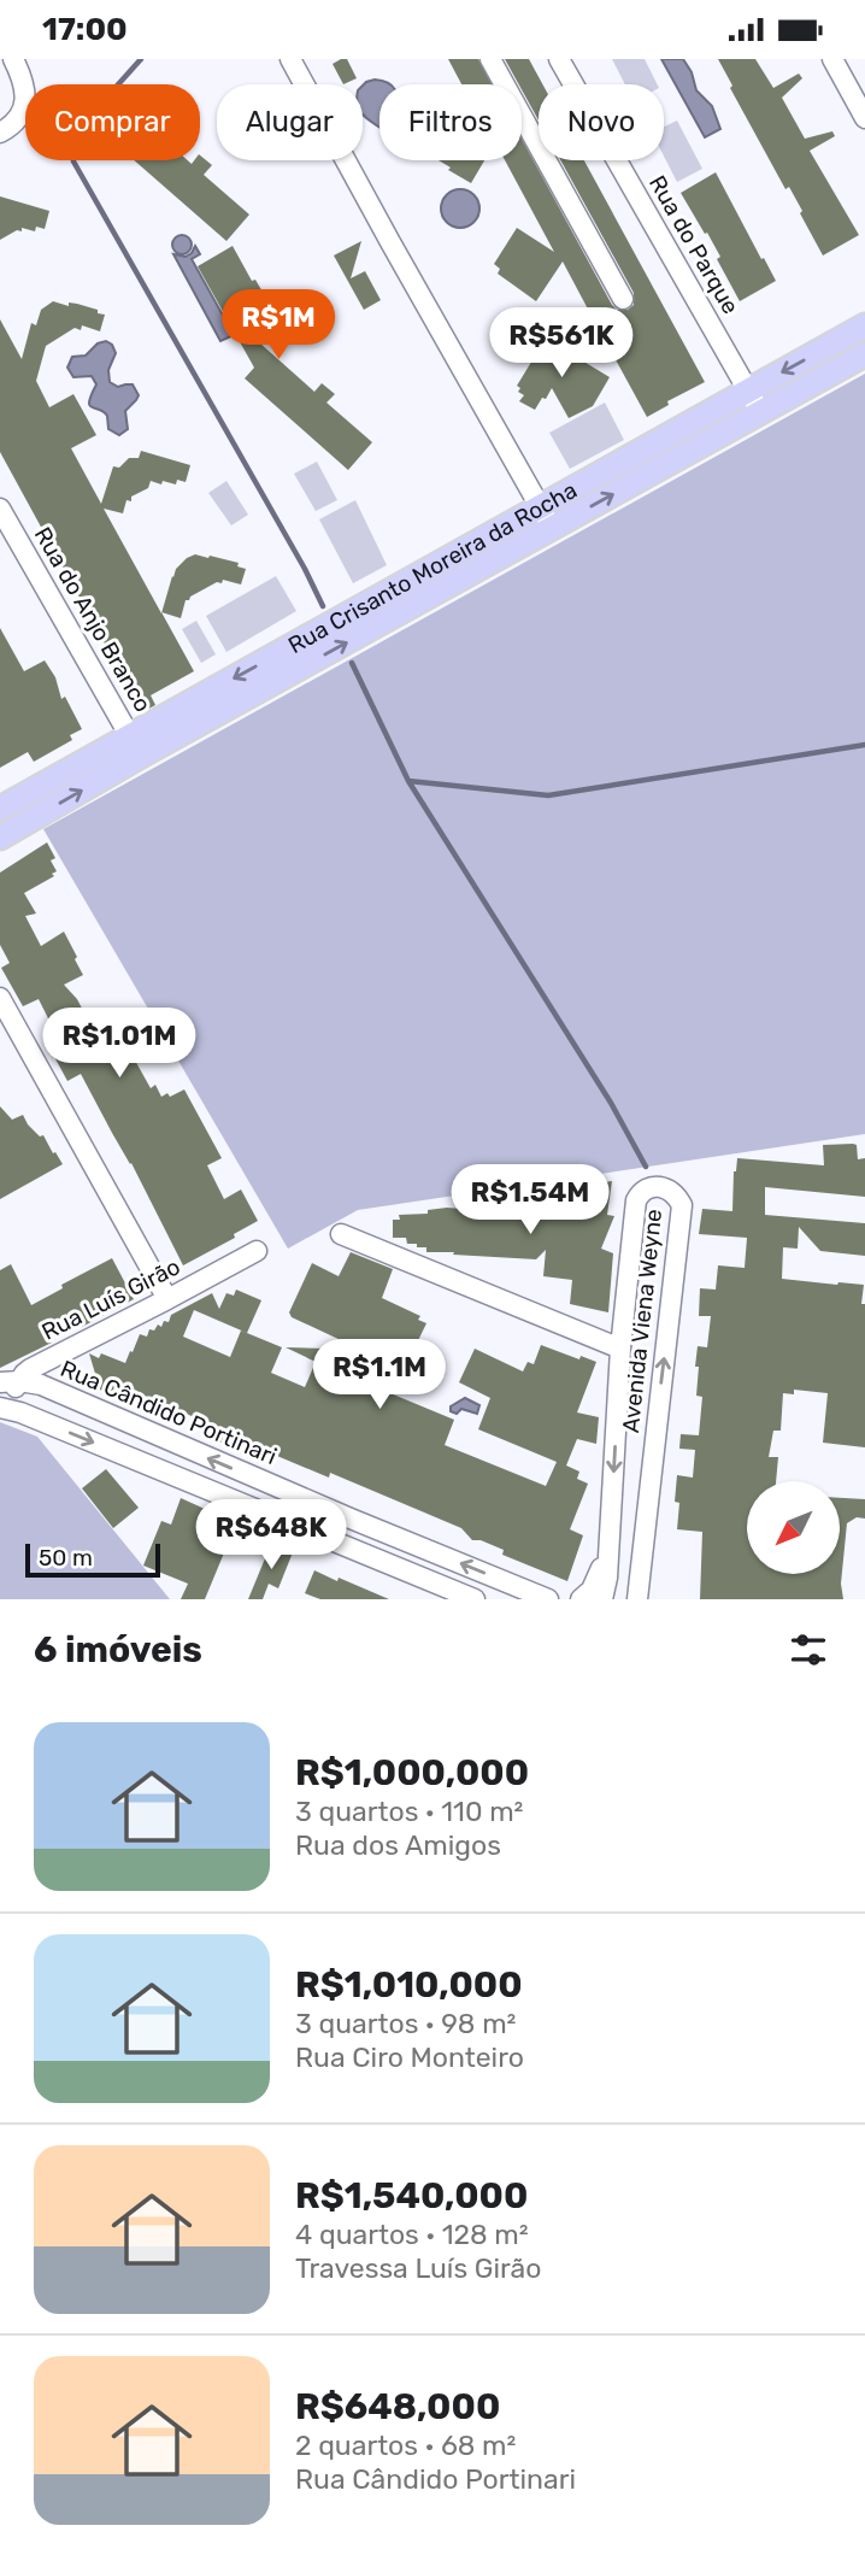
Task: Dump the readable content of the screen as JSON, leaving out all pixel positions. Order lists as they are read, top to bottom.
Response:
{
  "streets": {
    "main road": ["Rua Crisanto Moreira da Rocha"],
    "street": [
      "Rua do Parque",
      "Rua do Anjo Branco",
      "Rua Luís Girão",
      "Avenida Viena Weyne",
      "Rua Cândido Portinari"
    ]
  },
  "crossings": [
    ["Rua do Parque", "Rua Crisanto Moreira da Rocha"],
    ["Rua Crisanto Moreira da Rocha", "Rua do Anjo Branco"],
    ["Rua Luís Girão", "Rua Cândido Portinari"]
  ],
  "scale_bar": "50 m",
  "north": "bottom left",
  "page": {
    "status": "17:00",
    "chip": [
      "Comprar",
      "Alugar",
      "Filtros",
      "Novo"
    ],
    "price": [
      "R$1M",
      "R$561K",
      "R$1.01M",
      "R$1.54M",
      "R$1.1M",
      "R$648K"
    ],
    "scale": "50 m",
    "heading": "6 imóveis",
    "list": [
      {
        "name": "R$1,000,000",
        "note": "3 quartos · 110 m² · Rua dos Amigos"
      },
      {
        "name": "R$1,010,000",
        "note": "3 quartos · 98 m² · Rua Ciro Monteiro"
      },
      {
        "name": "R$1,540,000",
        "note": "4 quartos · 128 m² · Travessa Luís Girão"
      },
      {
        "name": "R$648,000",
        "note": "2 quartos · 68 m² · Rua Cândido Portinari"
      }
    ]
  }
}
